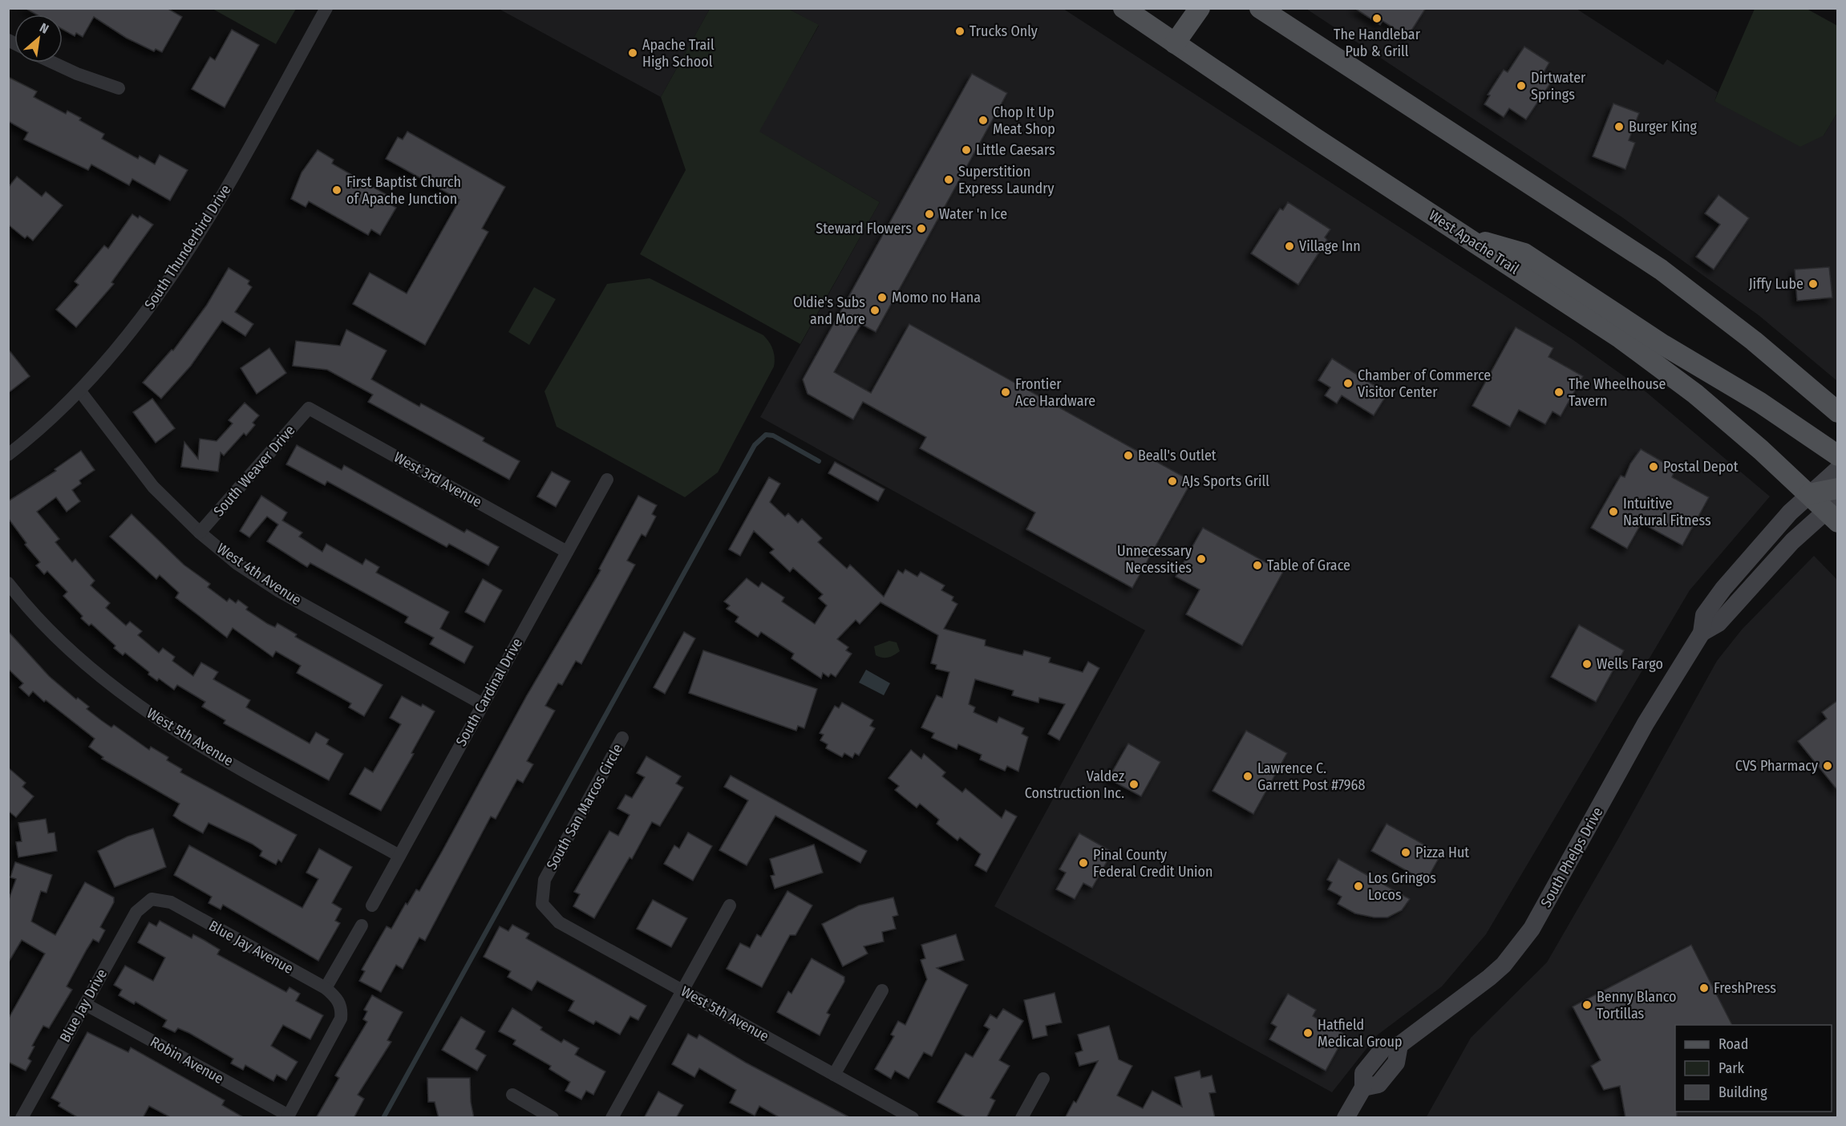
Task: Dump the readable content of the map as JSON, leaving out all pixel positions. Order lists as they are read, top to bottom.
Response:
{
  "streets": {
    "main road": ["West Apache Trail"],
    "street": [
      "South Thunderbird Drive",
      "South Weaver Drive",
      "West 3rd Avenue",
      "West 4th Avenue",
      "South Cardinal Drive",
      "West 5th Avenue",
      "South San Marcos Circle",
      "South Phelps Drive",
      "Blue Jay Avenue",
      "Blue Jay Drive",
      "Robin Avenue"
    ]
  },
  "crossings": [
    ["West Apache Trail", "South Phelps Drive"],
    ["South Thunderbird Drive", "West 4th Avenue"],
    ["South Weaver Drive", "West 3rd Avenue"],
    ["South Weaver Drive", "West 4th Avenue"],
    ["West 3rd Avenue", "South Cardinal Drive"],
    ["West 4th Avenue", "South Cardinal Drive"],
    ["South Cardinal Drive", "West 5th Avenue"],
    ["West 5th Avenue", "South San Marcos Circle"],
    ["Blue Jay Avenue", "Blue Jay Drive"],
    ["Blue Jay Avenue", "Robin Avenue"],
    ["Blue Jay Drive", "Robin Avenue"]
  ],
  "places": [
    "The Handlebar Pub & Grill",
    "Trucks Only",
    "Apache Trail High School",
    "Dirtwater Springs",
    "Chop It Up Meat Shop",
    "Burger King",
    "Little Caesars",
    "Superstition Express Laundry",
    "First Baptist Church of Apache Junction",
    "Water 'n Ice",
    "Steward Flowers",
    "Village Inn",
    "Jiffy Lube",
    "Momo no Hana",
    "Oldie's Subs and More",
    "Chamber of Commerce Visitor Center",
    "Frontier Ace Hardware",
    "The Wheelhouse Tavern",
    "Beall's Outlet",
    "Postal Depot",
    "AJs Sports Grill",
    "Intuitive Natural Fitness",
    "Unnecessary Necessities",
    "Table of Grace",
    "Wells Fargo",
    "CVS Pharmacy",
    "Lawrence C. Garrett Post #7968",
    "Valdez Construction Inc.",
    "Pizza Hut",
    "Pinal County Federal Credit Union",
    "Los Gringos Locos",
    "FreshPress",
    "Benny Blanco Tortillas",
    "Hatfield Medical Group"
  ],
  "legend": ["Road", "Park", "Building"],
  "north": "top right"
}
